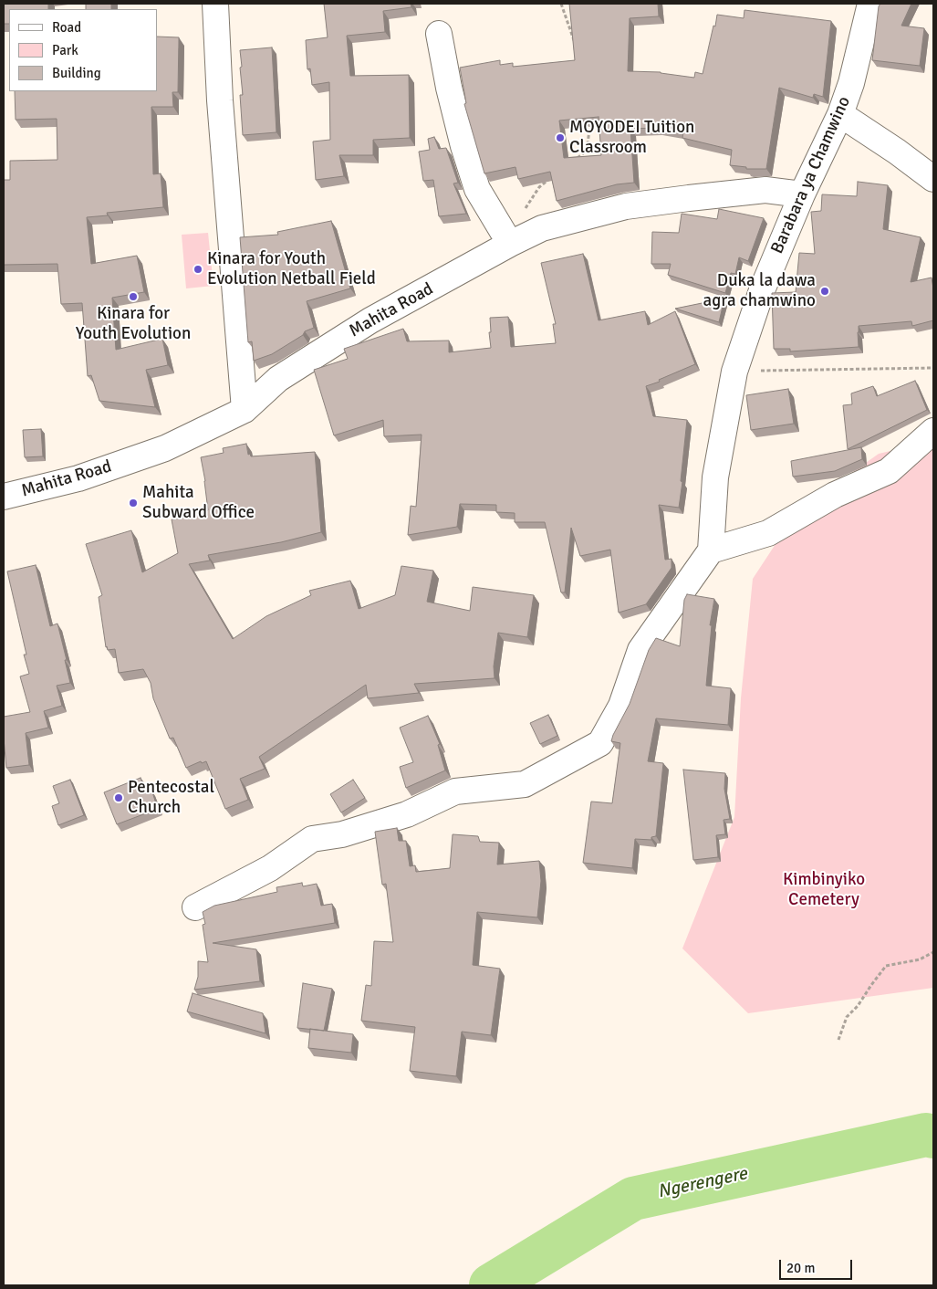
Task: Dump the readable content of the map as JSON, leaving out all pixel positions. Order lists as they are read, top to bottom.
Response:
{
  "streets": {
    "street": ["Barabara ya Chamwino", "Mahita Road"]
  },
  "crossings": [
    ["Barabara ya Chamwino", "Mahita Road"]
  ],
  "water": ["Ngerengere"],
  "parks": ["Kimbinyiko Cemetery"],
  "places": [
    "MOYODEI Tuition Classroom",
    "Kinara for Youth Evolution Netball Field",
    "Duka la dawa agra chamwino",
    "Kinara for Youth Evolution",
    "Mahita Subward Office",
    "Pentecostal Church"
  ],
  "legend": ["Road", "Park", "Building"],
  "scale_bar": "20 m"
}
